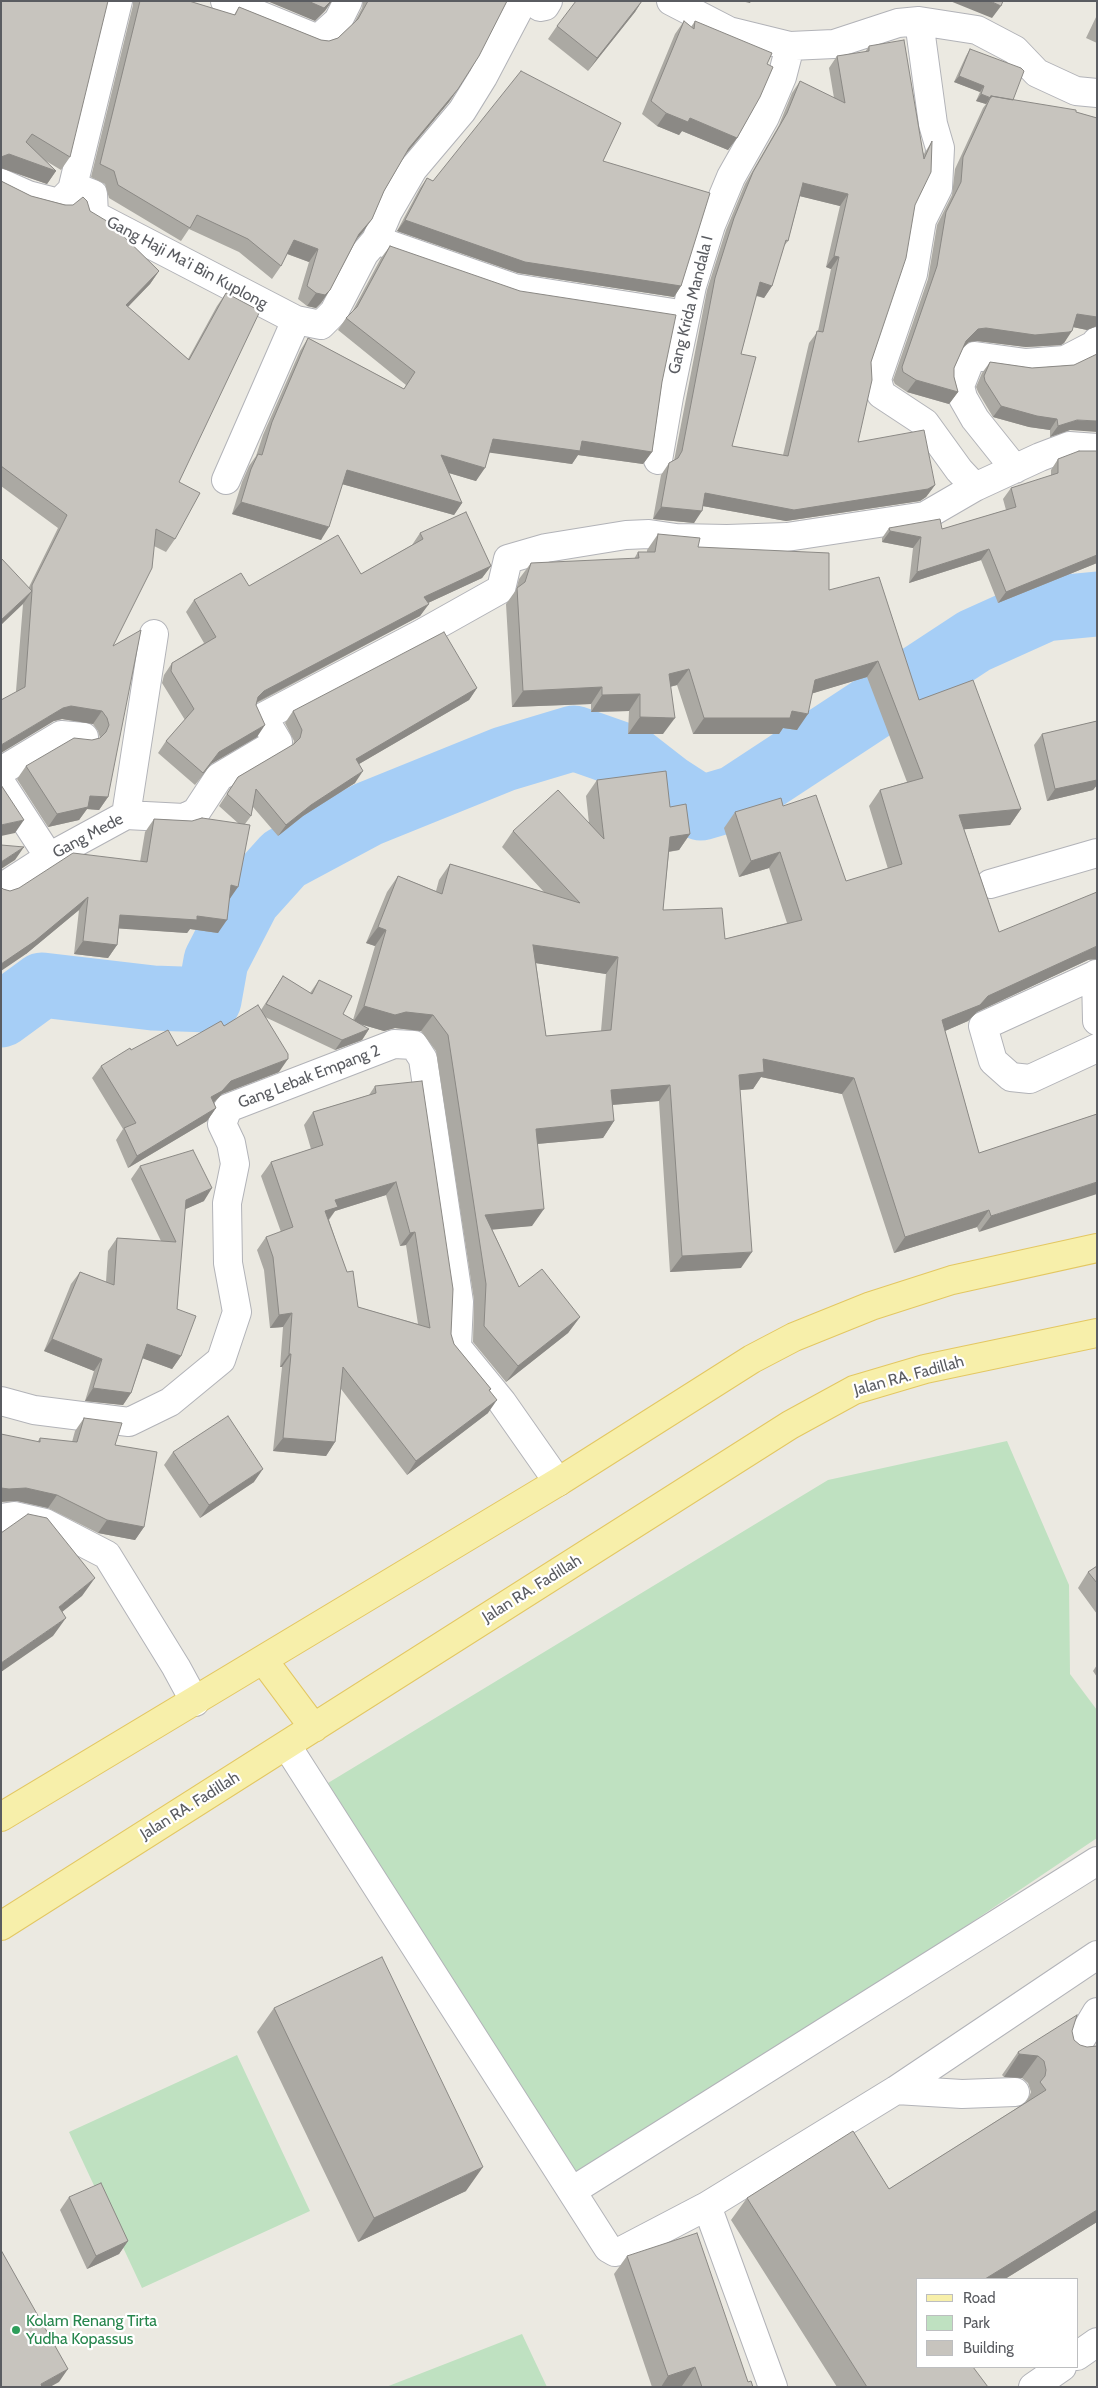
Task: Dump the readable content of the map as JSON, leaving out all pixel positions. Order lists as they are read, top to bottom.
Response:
{
  "streets": {
    "main road": ["Jalan RA. Fadillah"],
    "street": [
      "Gang Haji Ma'i Bin Kuplong",
      "Gang Krida Mandala I",
      "Gang Mede",
      "Gang Lebak Empang 2"
    ]
  },
  "places": ["Kolam Renang Tirta Yudha Kopassus"],
  "legend": ["Road", "Park", "Building"]
}
